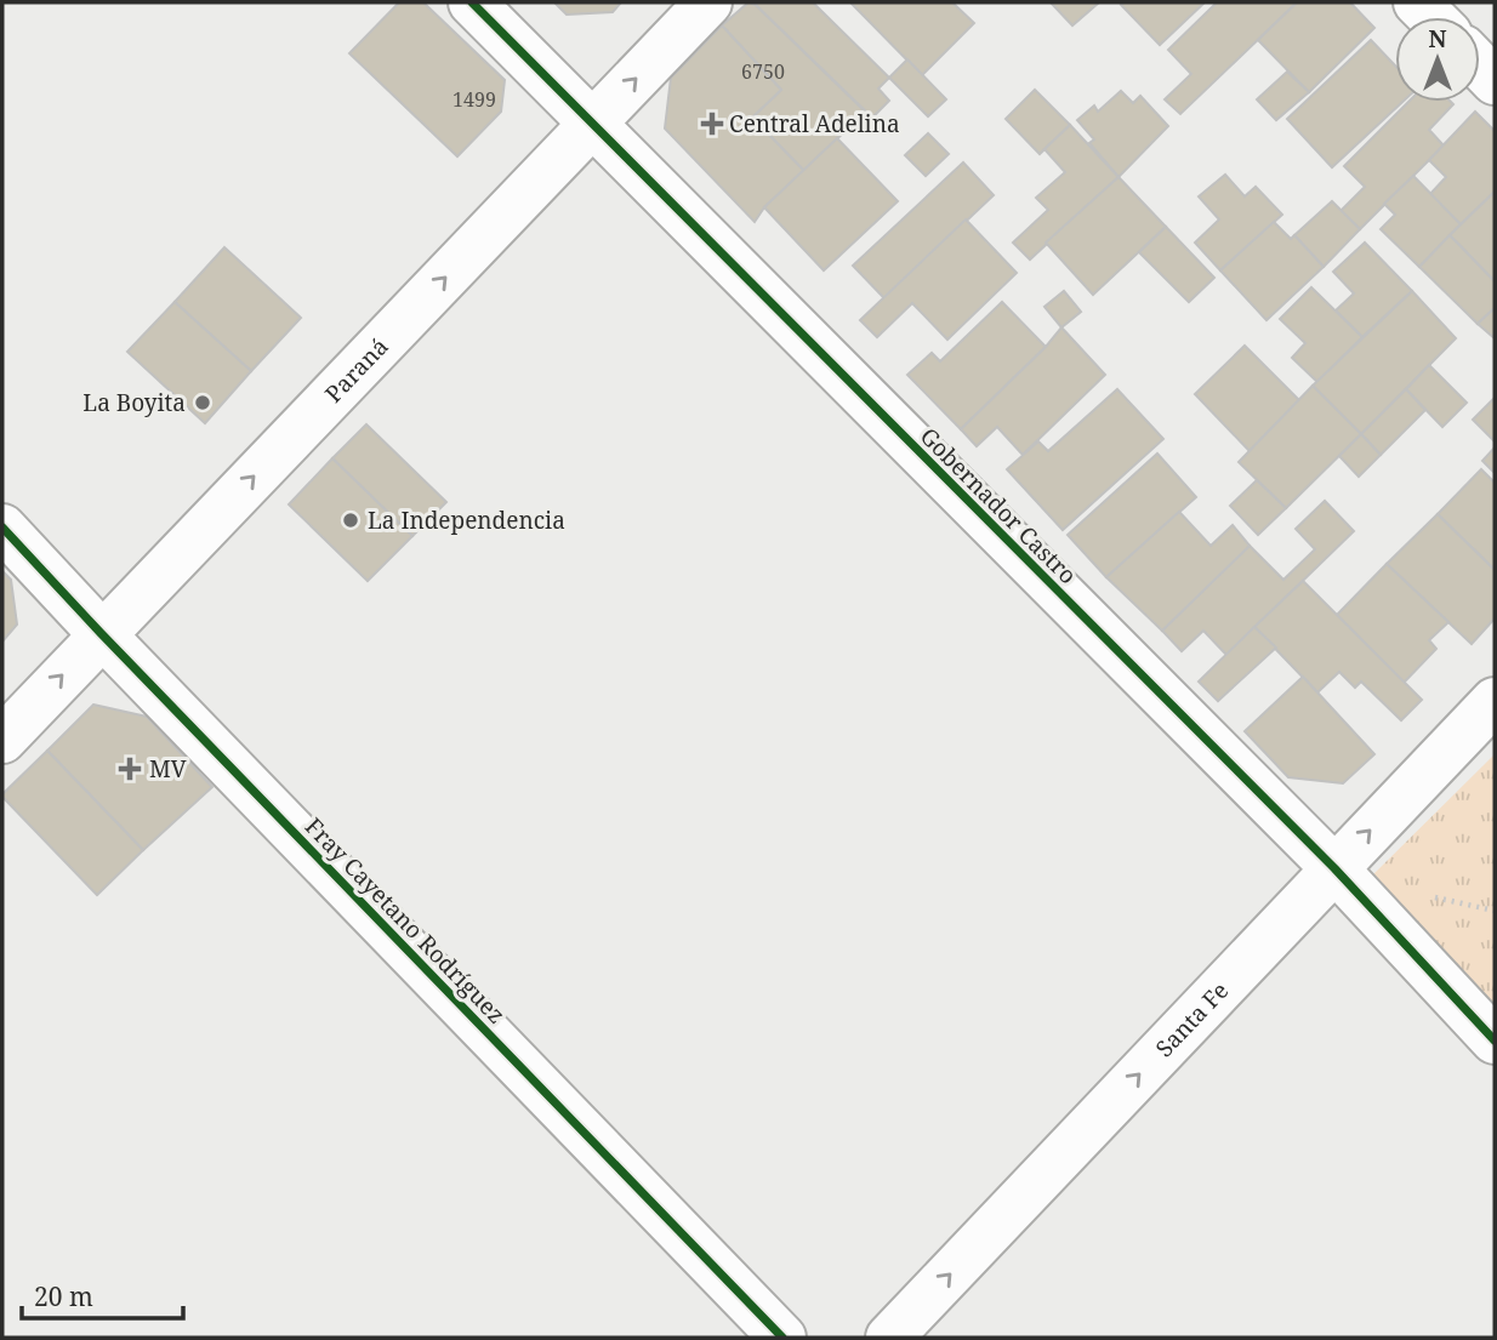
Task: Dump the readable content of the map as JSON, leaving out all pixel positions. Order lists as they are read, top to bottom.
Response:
{
  "streets": {
    "street": [
      "Paraná",
      "Gobernador Castro",
      "Fray Cayetano Rodríguez",
      "Santa Fe"
    ]
  },
  "crossings": [
    ["Paraná", "Gobernador Castro"],
    ["Paraná", "Fray Cayetano Rodríguez"],
    ["Gobernador Castro", "Santa Fe"]
  ],
  "one_way": ["Paraná", "Santa Fe"],
  "places": {
    "health": ["Central Adelina", "MV"],
    "other": ["La Boyita", "La Independencia"]
  },
  "house_numbers": ["6750", "1499"],
  "scale_bar": "20 m",
  "north": "top"
}
